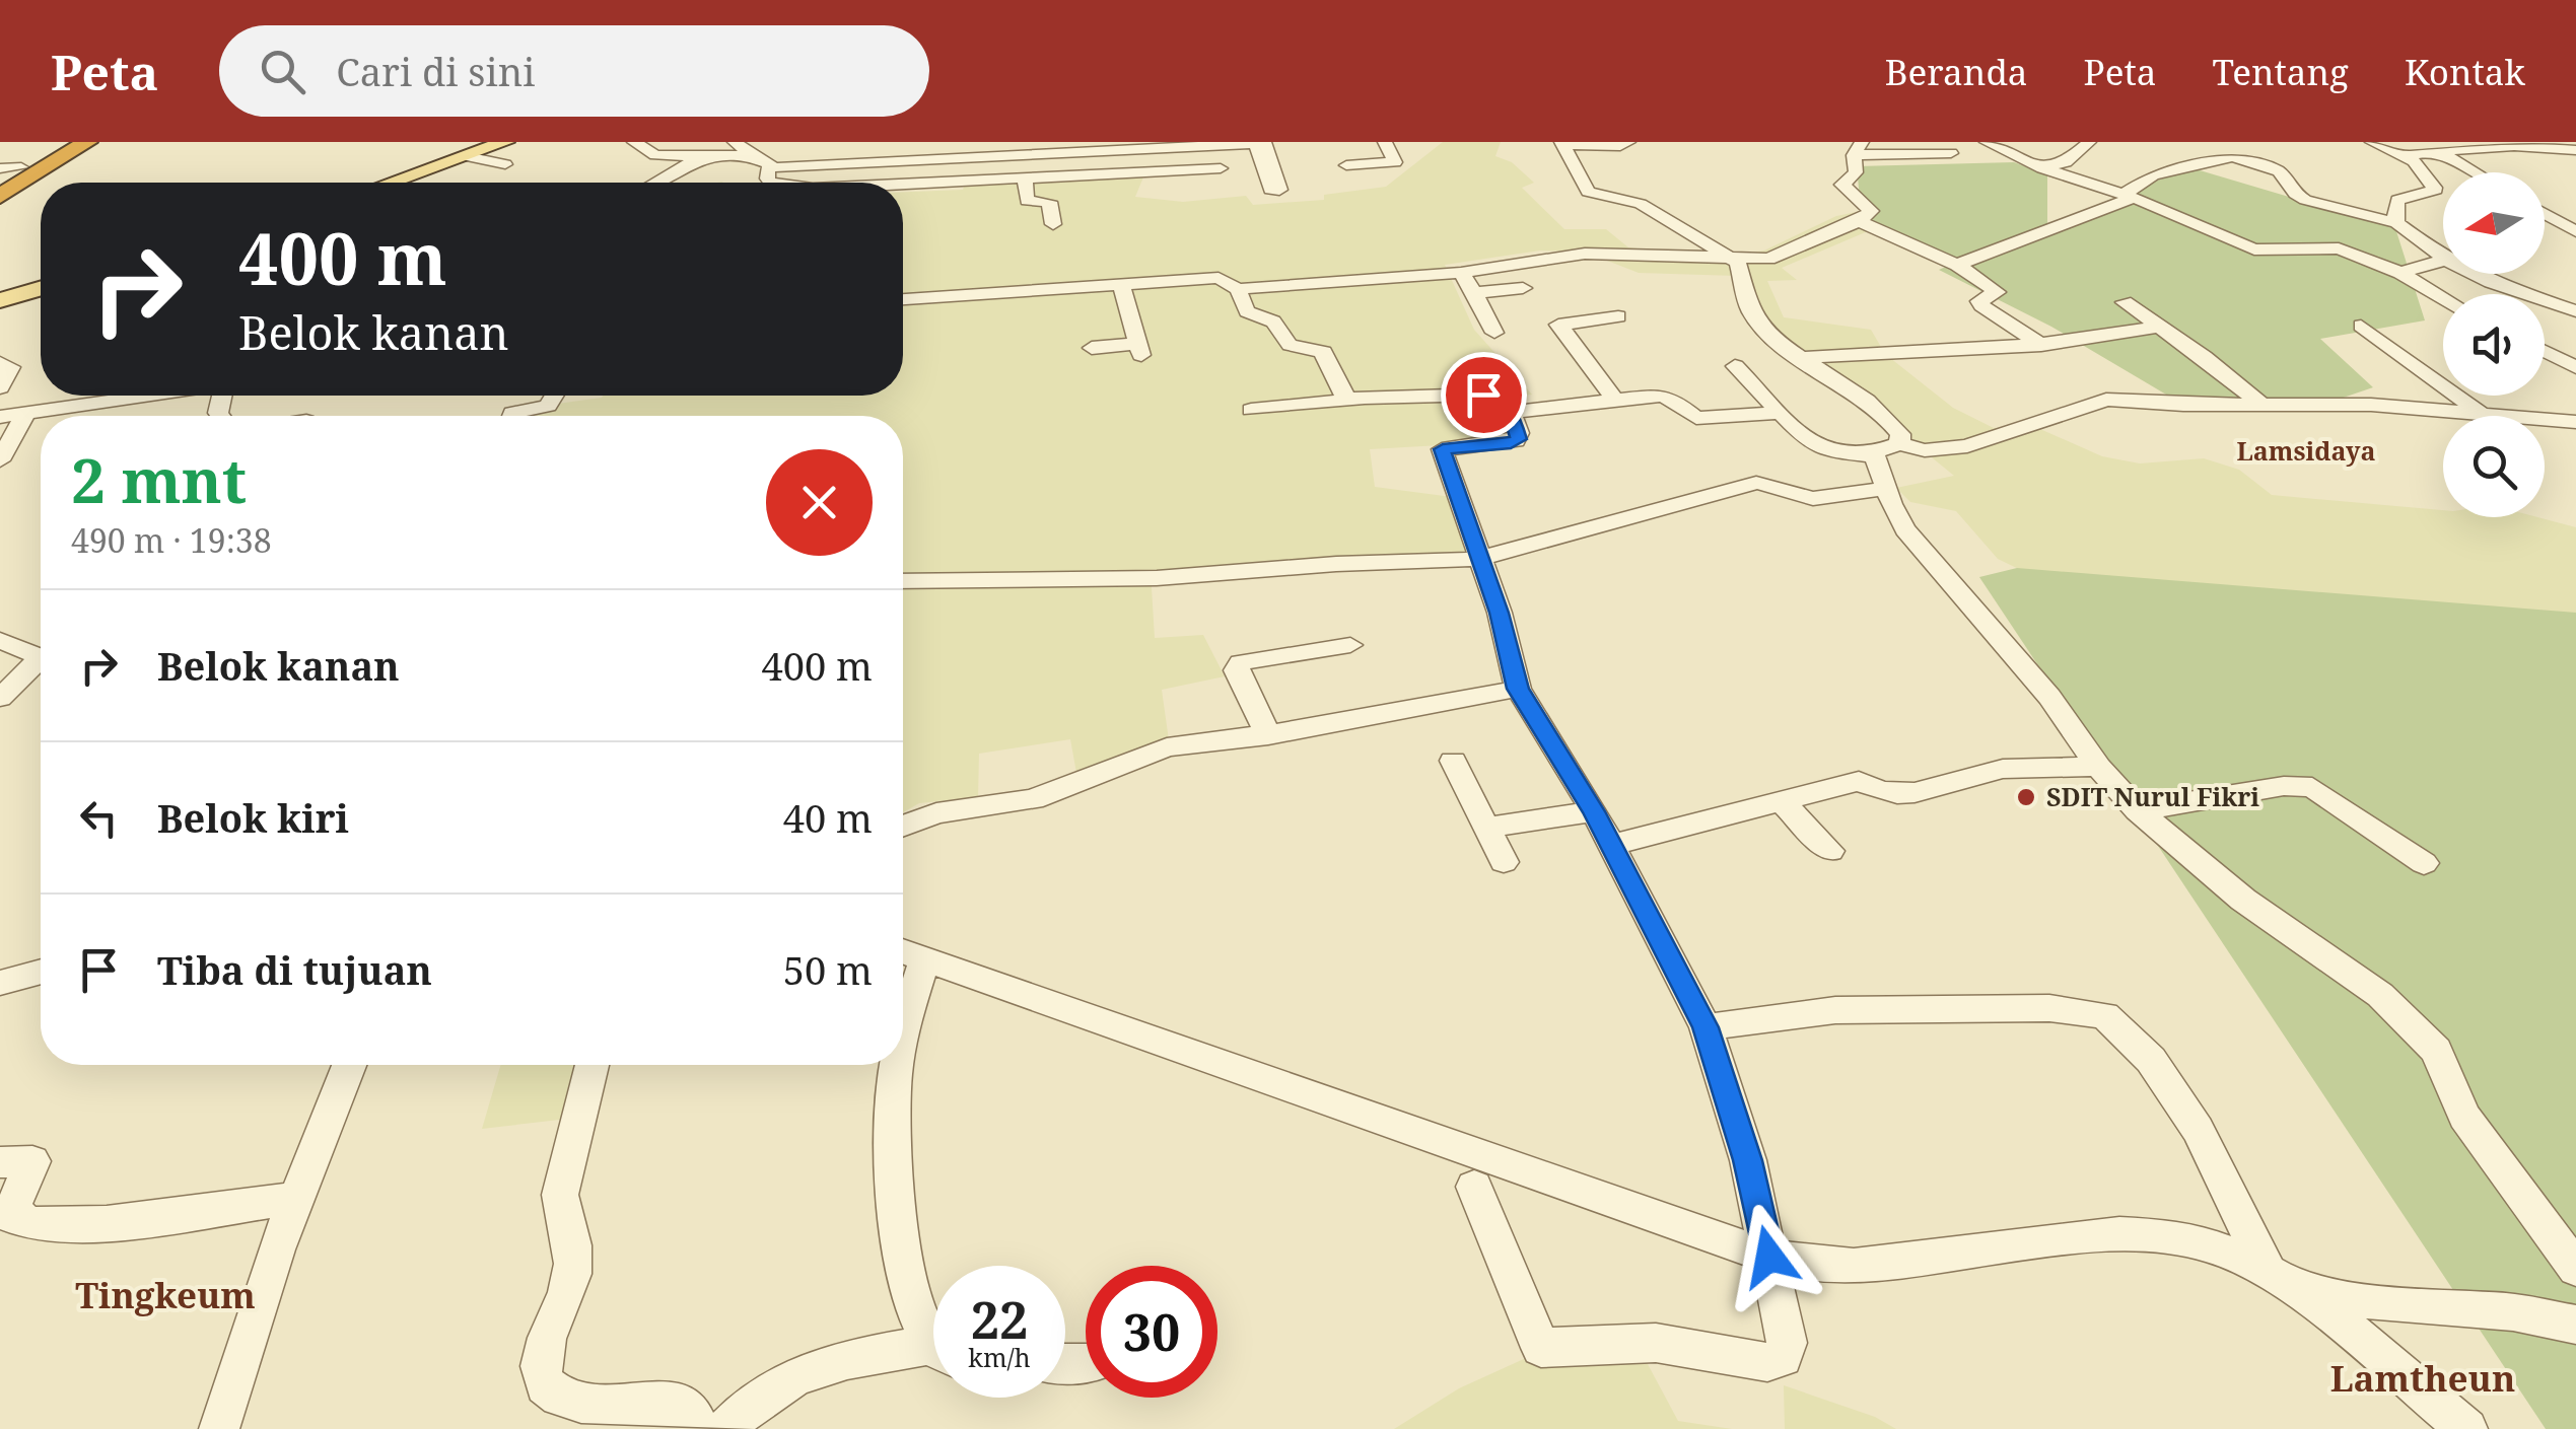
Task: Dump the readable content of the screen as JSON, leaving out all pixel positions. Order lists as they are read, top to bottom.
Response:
{
  "districts": ["Lamsidaya", "Tingkeum", "Lamtheun"],
  "places": ["SDIT Nurul Fikri"],
  "north": "left",
  "page": {
    "header": "Peta",
    "search": "Cari di sini",
    "nav": [
      "Beranda",
      "Peta",
      "Tentang",
      "Kontak"
    ],
    "turn": ["400 m", "Belok kanan"],
    "heading": ["2 mnt", "490 m · 19:38"],
    "list": [
      {
        "name": "Belok kanan",
        "value": "400 m"
      },
      {
        "name": "Belok kiri",
        "value": "40 m"
      },
      {
        "name": "Tiba di tujuan",
        "value": "50 m"
      }
    ],
    "speed": "22 km/h",
    "limit": "30"
  }
}
